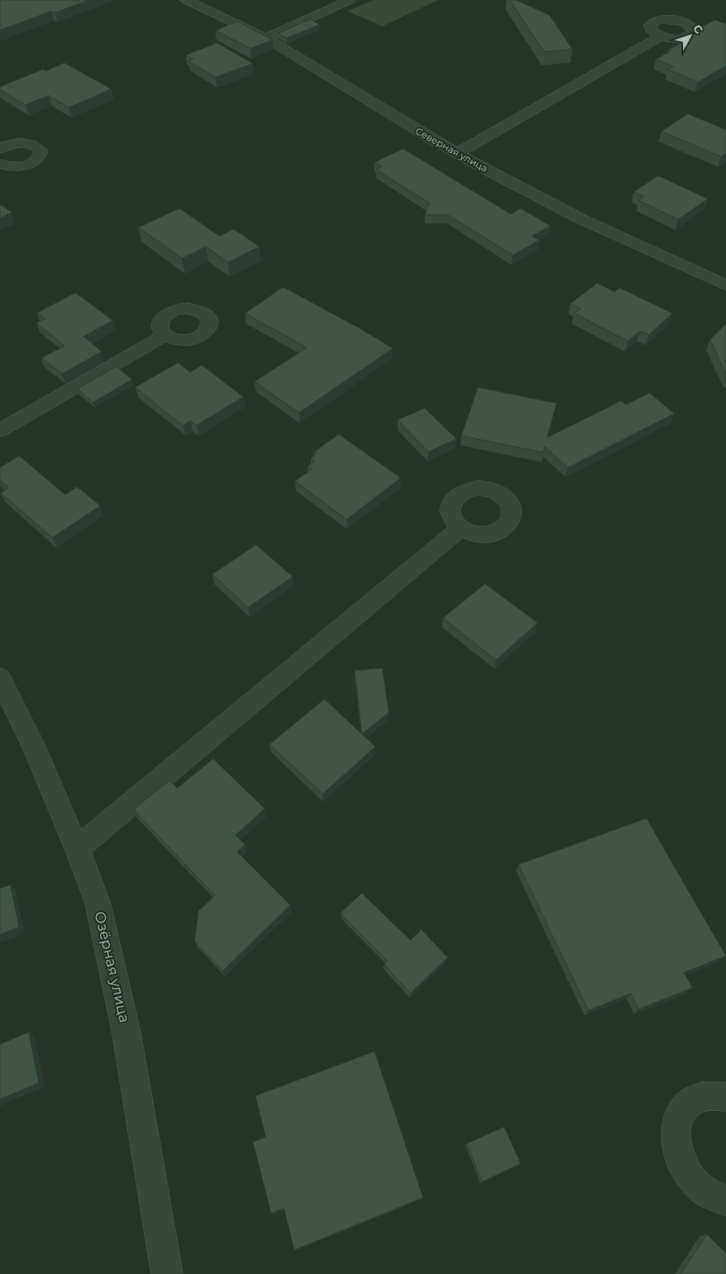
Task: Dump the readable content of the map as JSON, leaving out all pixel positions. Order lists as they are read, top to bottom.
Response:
{
  "streets": {
    "street": ["Северная улица", "Озёрная улица"]
  },
  "north": "top right"
}
